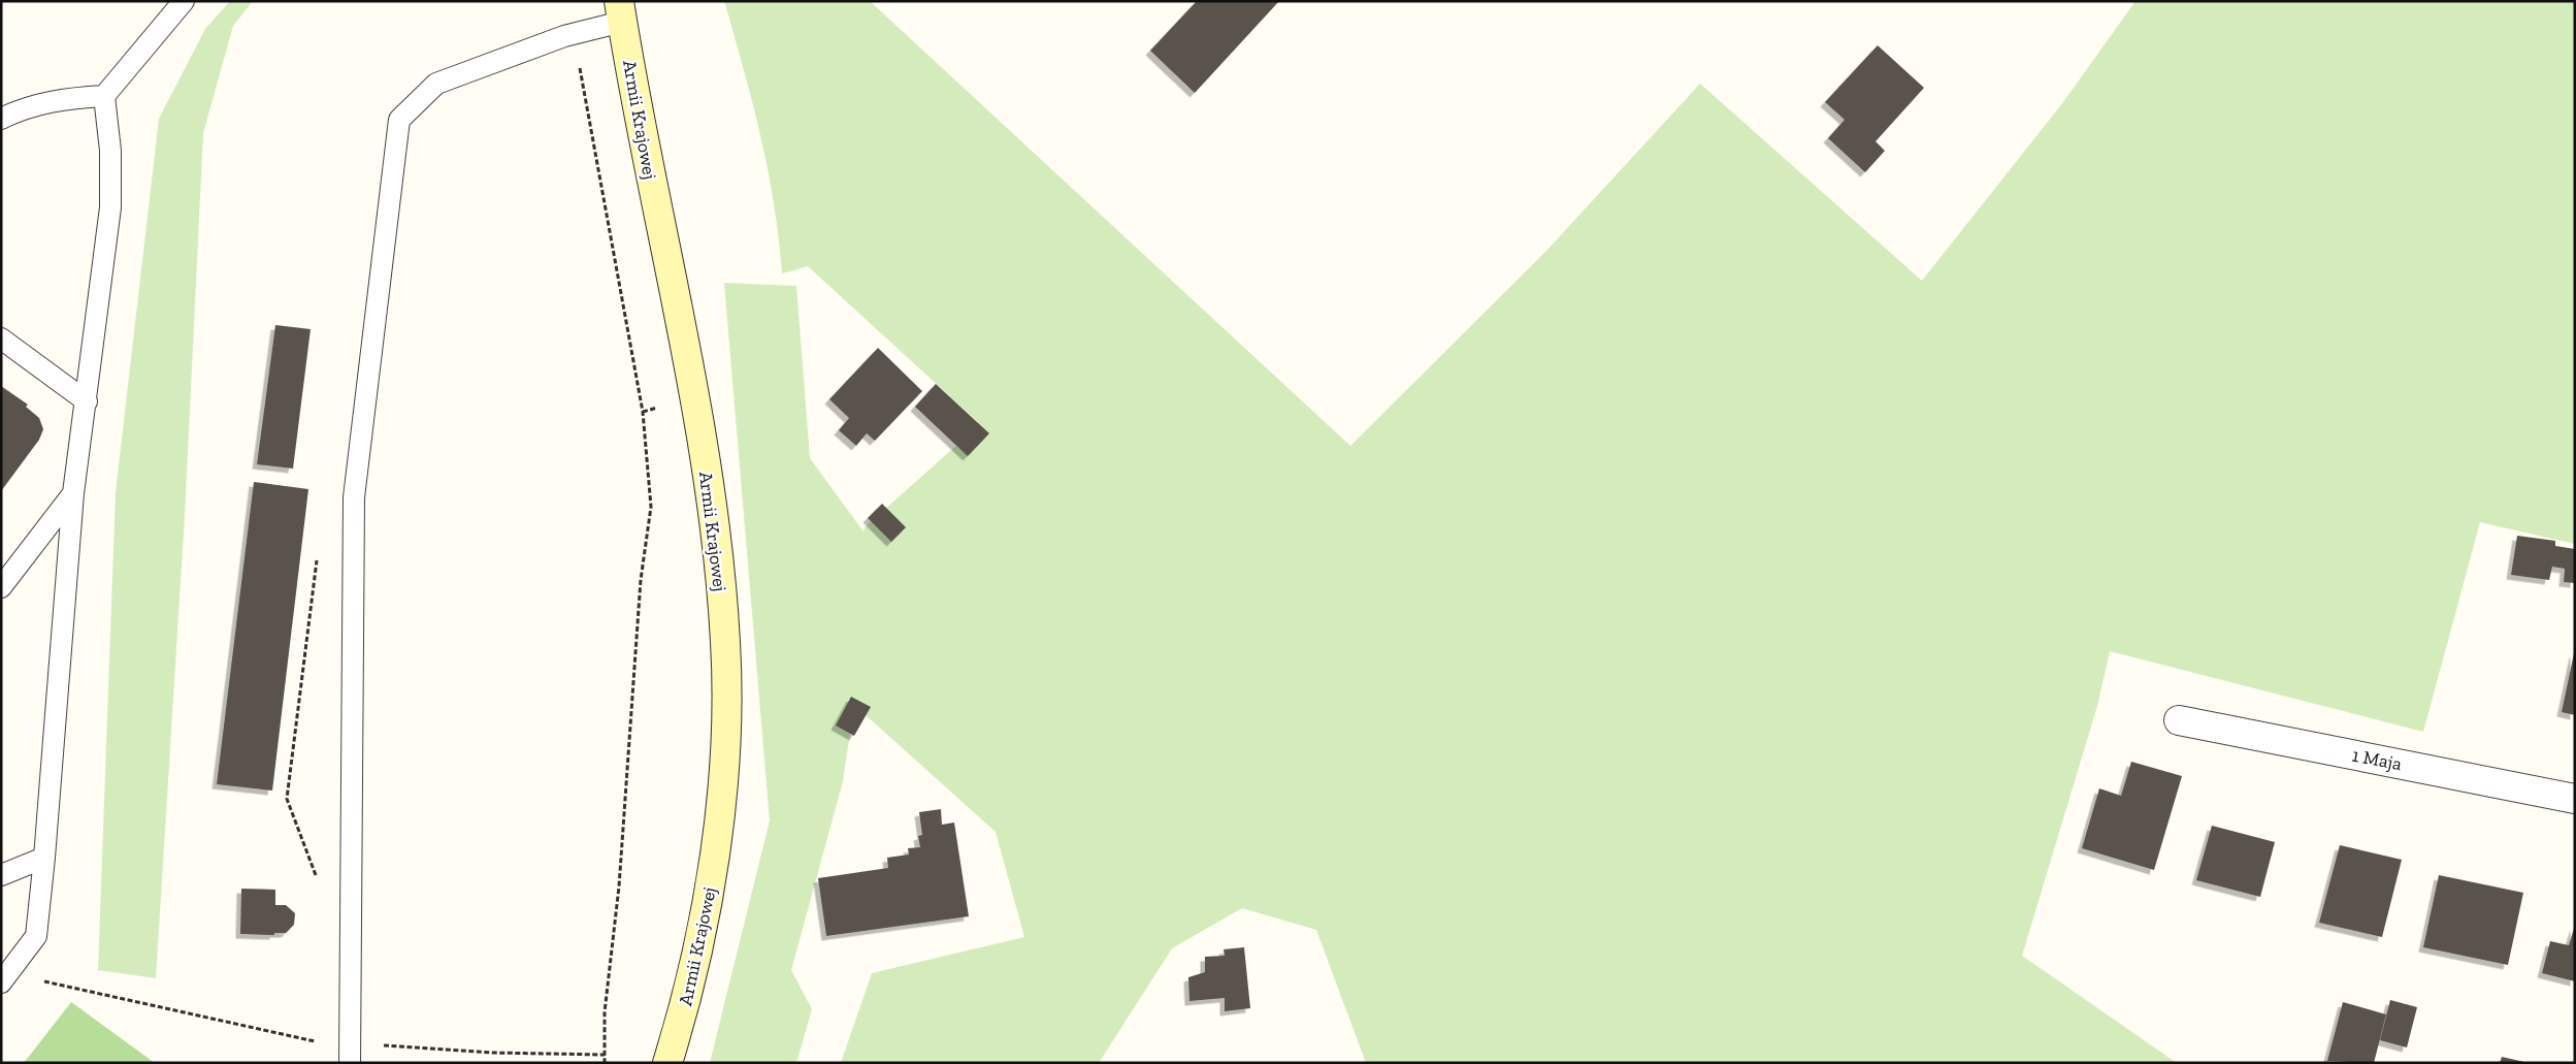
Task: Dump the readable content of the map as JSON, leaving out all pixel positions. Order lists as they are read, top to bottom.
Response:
{
  "streets": {
    "street": ["Armii Krajowej", "1 Maja"]
  }
}
